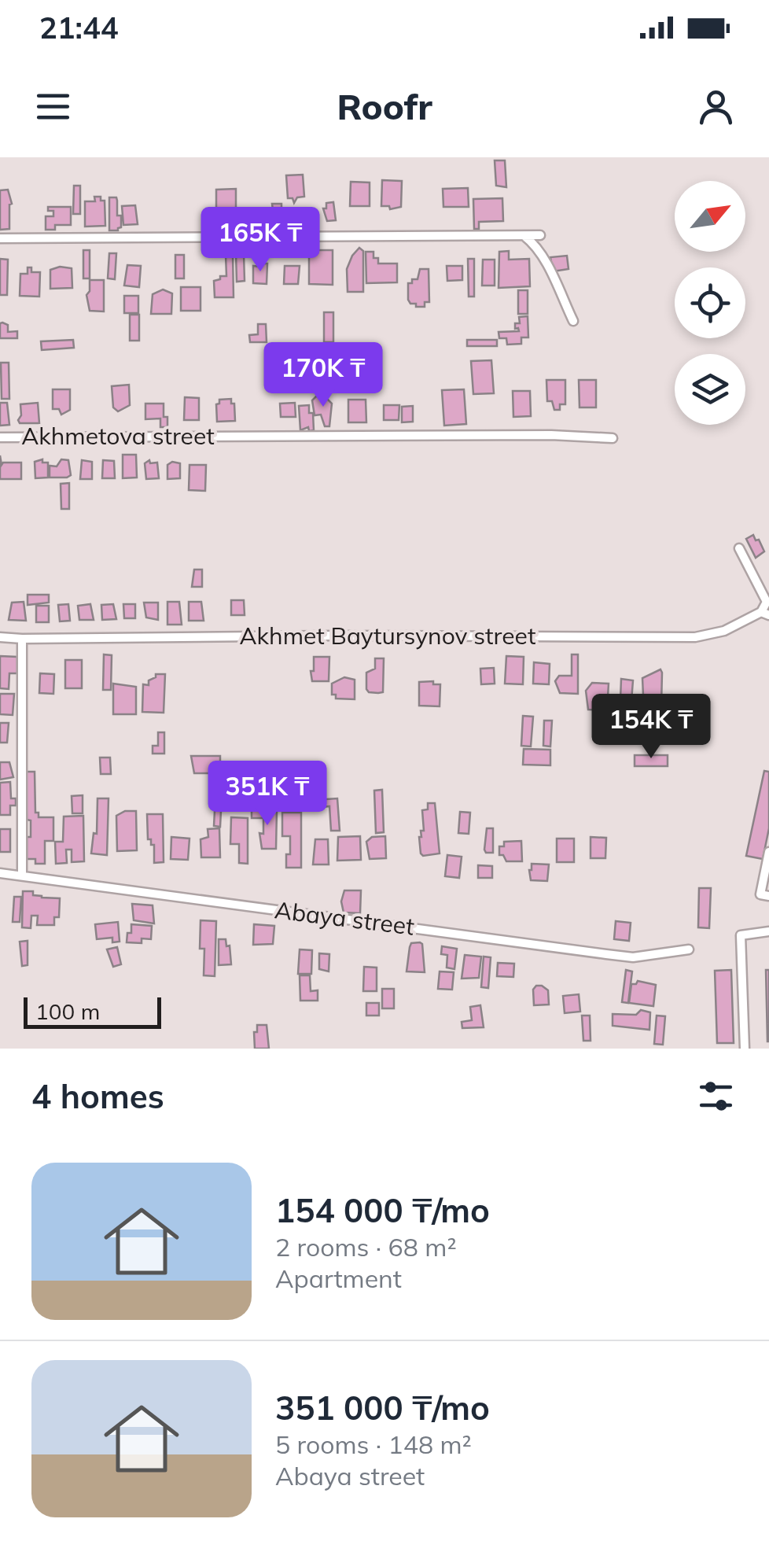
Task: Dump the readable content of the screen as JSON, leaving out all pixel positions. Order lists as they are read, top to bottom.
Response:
{
  "streets": {
    "street": ["Akhmetova street", "Akhmet Baytursynov street", "Abaya street"]
  },
  "scale_bar": "100 m",
  "north": "top right",
  "page": {
    "status": "21:44",
    "header": "Roofr",
    "price": [
      "165K ₸",
      "170K ₸",
      "154K ₸",
      "351K ₸"
    ],
    "scale": "100 m",
    "heading": "4 homes",
    "list": [
      {
        "name": "154 000 ₸/mo",
        "note": "2 rooms · 68 m² · Apartment"
      },
      {
        "name": "351 000 ₸/mo",
        "note": "5 rooms · 148 m² · Abaya street"
      }
    ]
  }
}
